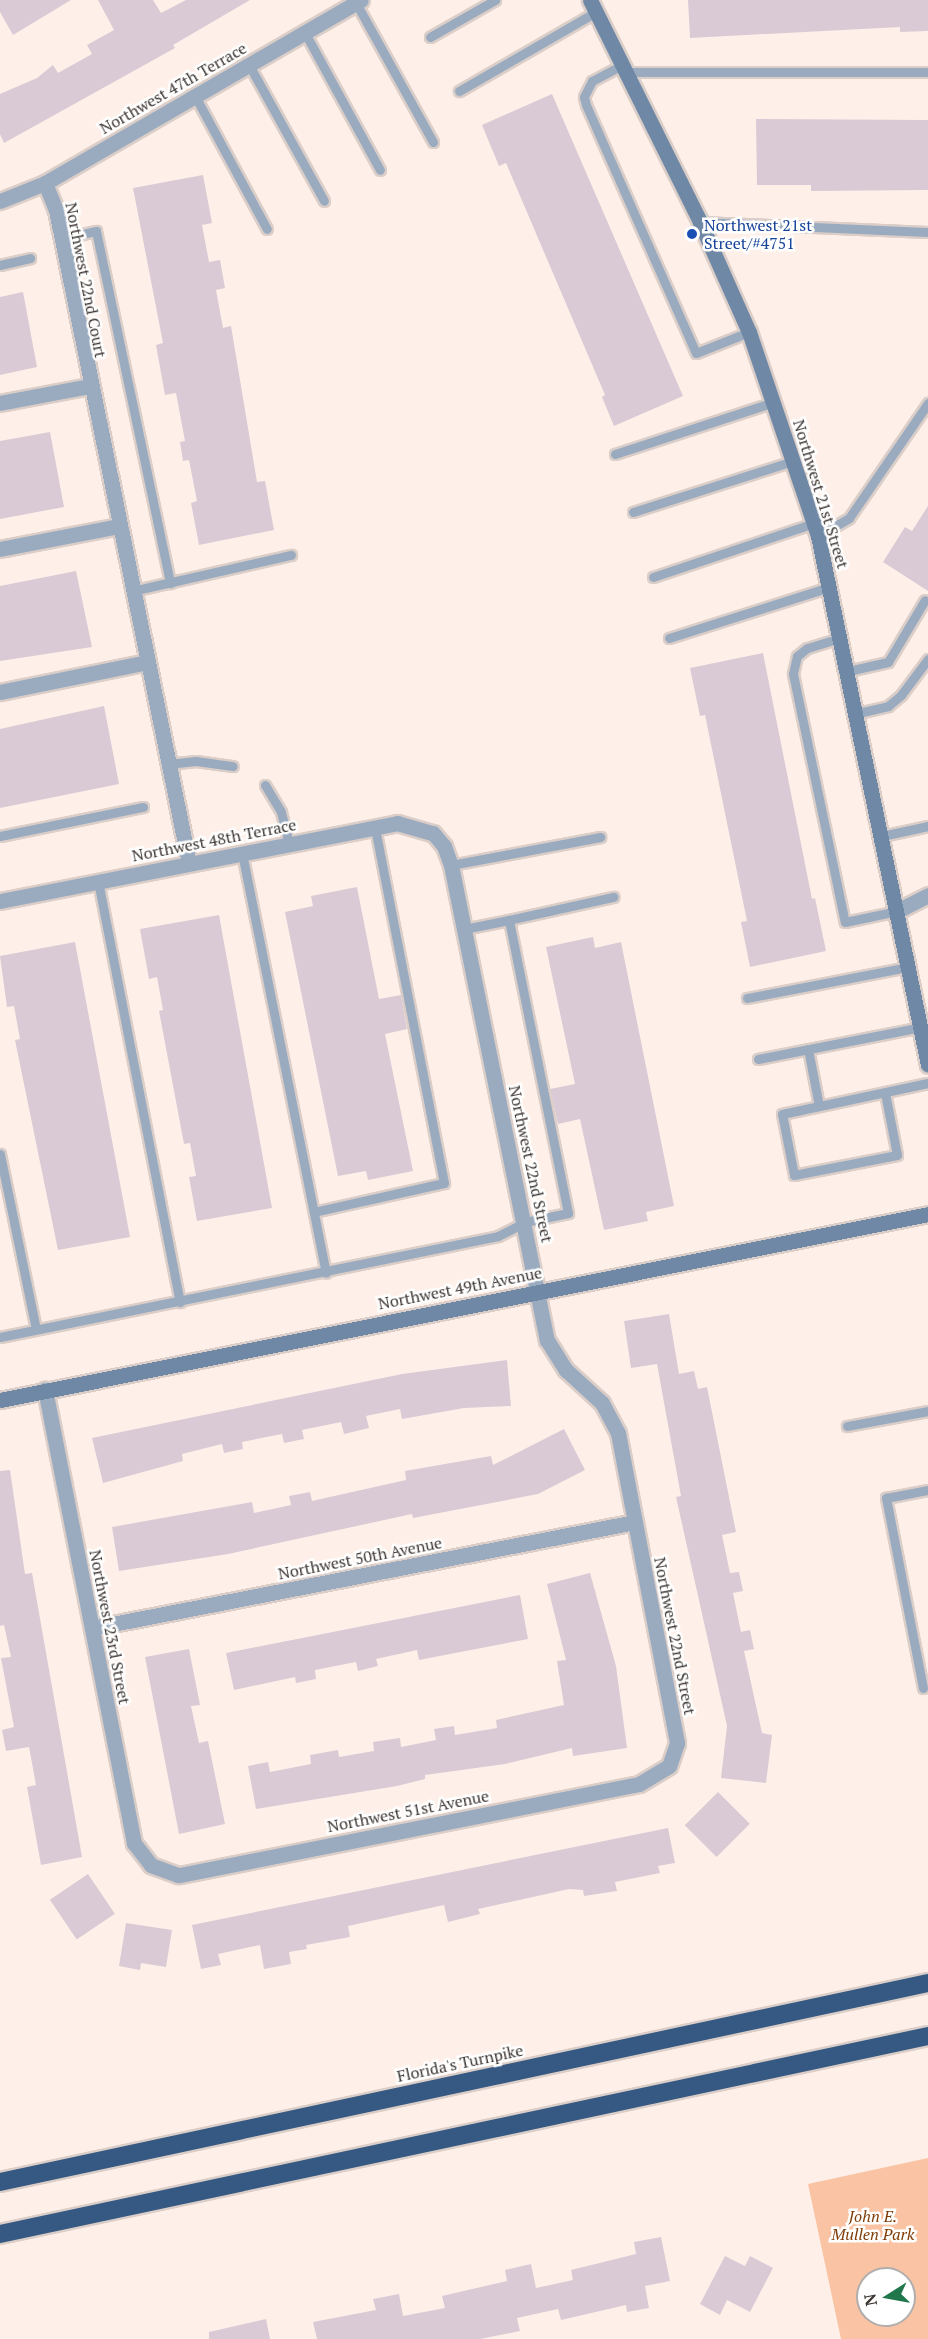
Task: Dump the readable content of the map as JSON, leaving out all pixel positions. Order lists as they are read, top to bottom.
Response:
{
  "streets": {
    "highway": ["Florida's Turnpike"],
    "street": [
      "Northwest 47th Terrace",
      "Northwest 22nd Court",
      "Northwest 21st Street",
      "Northwest 48th Terrace",
      "Northwest 22nd Street",
      "Northwest 49th Avenue",
      "Northwest 50th Avenue",
      "Northwest 23rd Street",
      "Northwest 51st Avenue"
    ]
  },
  "crossings": [
    ["Northwest 47th Terrace", "Northwest 22nd Court"],
    ["Northwest 22nd Court", "Northwest 48th Terrace"],
    ["Northwest 48th Terrace", "Northwest 22nd Street"],
    ["Northwest 22nd Street", "Northwest 49th Avenue"],
    ["Northwest 22nd Street", "Northwest 50th Avenue"],
    ["Northwest 22nd Street", "Northwest 51st Avenue"],
    ["Northwest 49th Avenue", "Northwest 23rd Street"],
    ["Northwest 50th Avenue", "Northwest 23rd Street"],
    ["Northwest 23rd Street", "Northwest 51st Avenue"]
  ],
  "parks": ["John E. Mullen Park"],
  "places": ["Northwest 21st Street/#4751"],
  "north": "left"
}
